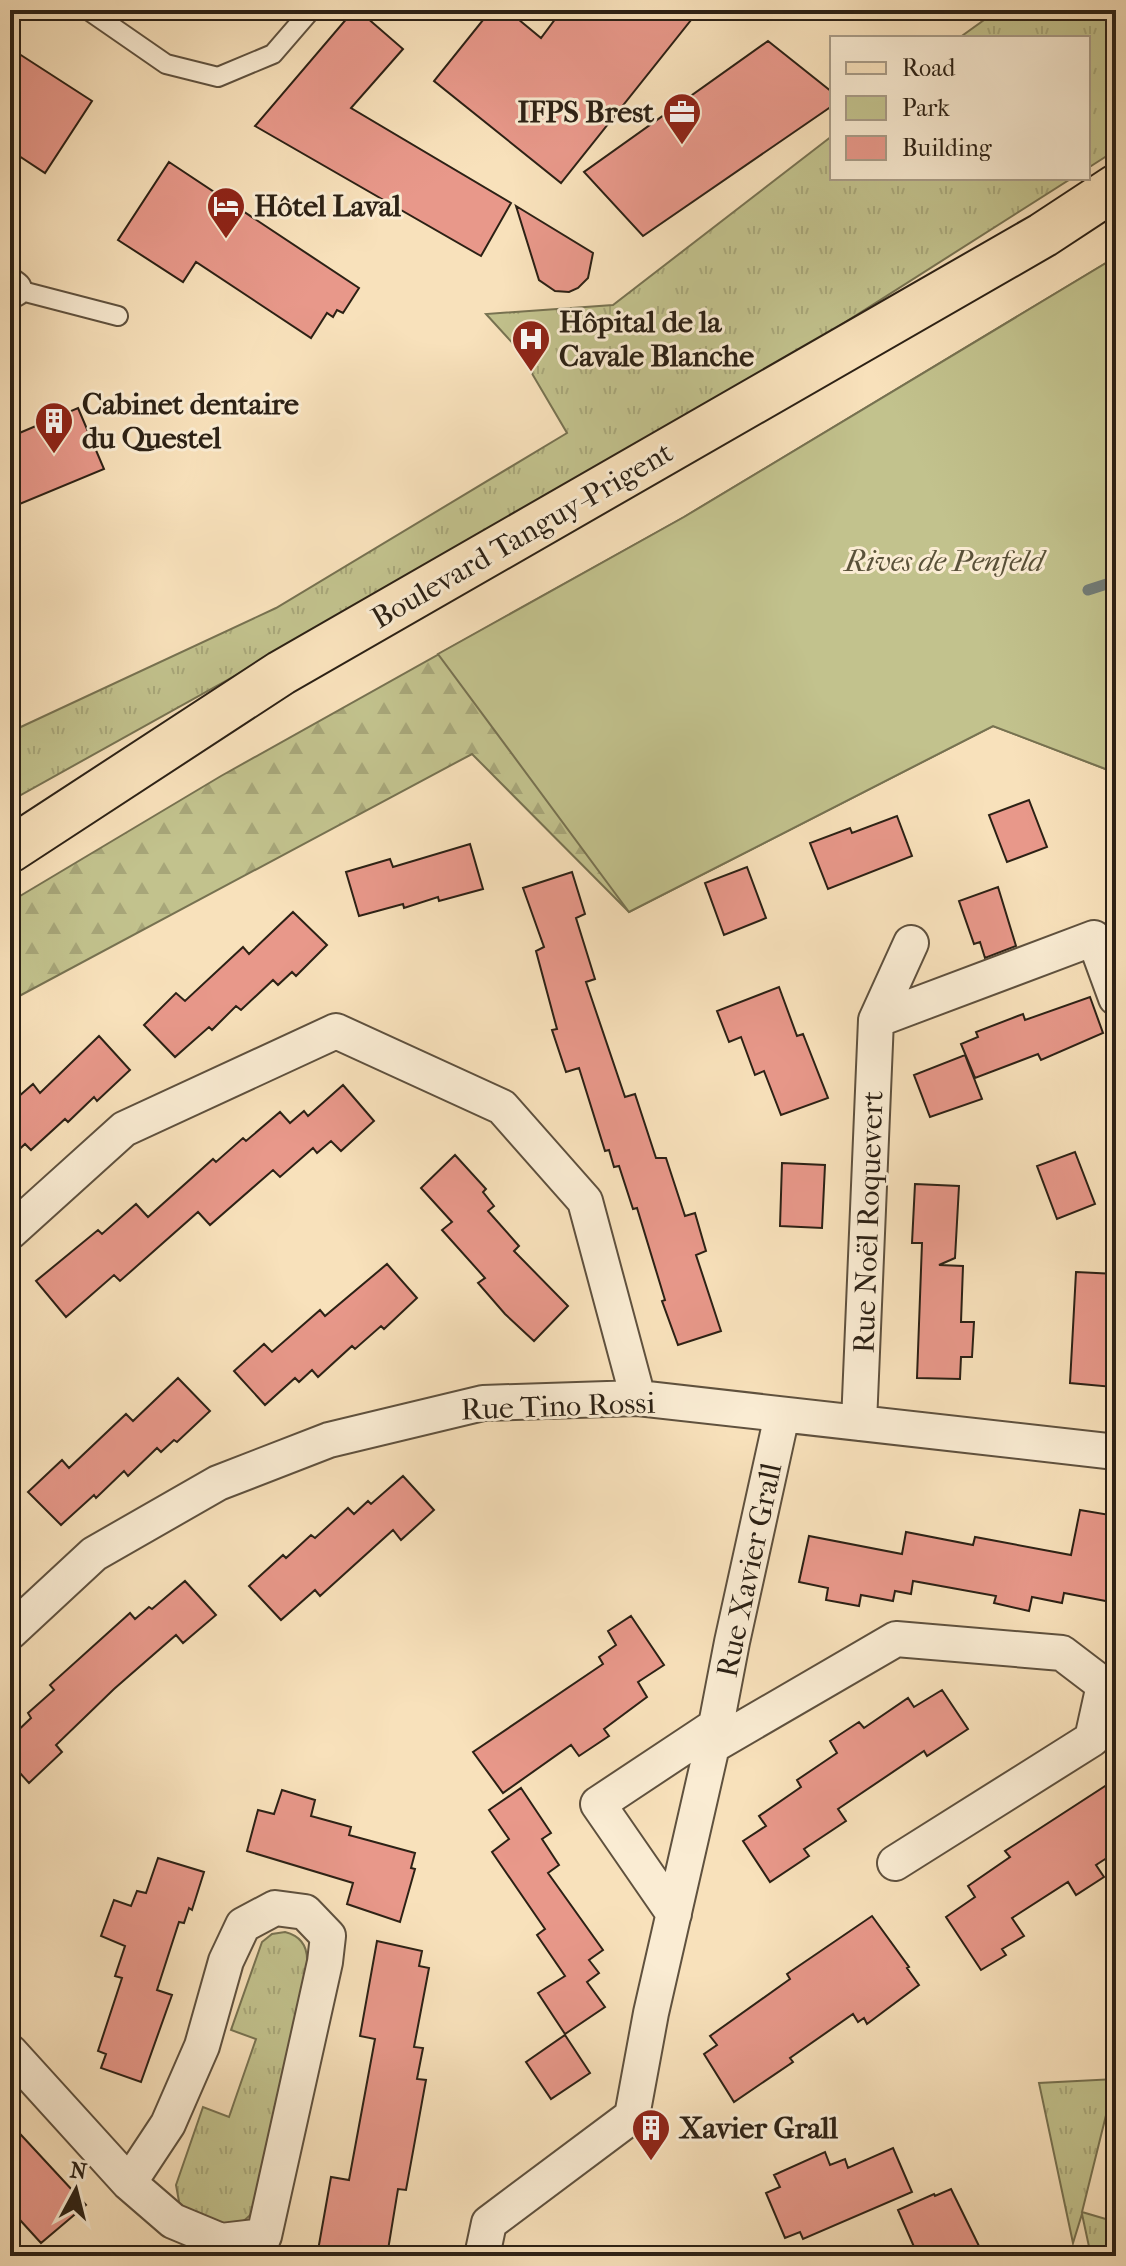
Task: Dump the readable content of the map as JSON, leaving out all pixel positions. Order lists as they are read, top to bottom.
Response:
{
  "streets": {
    "main road": ["Boulevard Tanguy-Prigent"],
    "street": ["Rue Noël Roquevert", "Rue Tino Rossi", "Rue Xavier Grall"]
  },
  "crossings": [
    ["Rue Noël Roquevert", "Rue Tino Rossi"],
    ["Rue Tino Rossi", "Rue Xavier Grall"]
  ],
  "parks": ["Rives de Penfeld"],
  "places": {
    "office": ["IFPS Brest"],
    "hotel": ["Hôtel Laval"],
    "hospital": ["Hôpital de la Cavale Blanche"],
    "building": ["Cabinet dentaire du Questel", "Xavier Grall"]
  },
  "legend": ["Road", "Park", "Building"],
  "north": "top"
}
